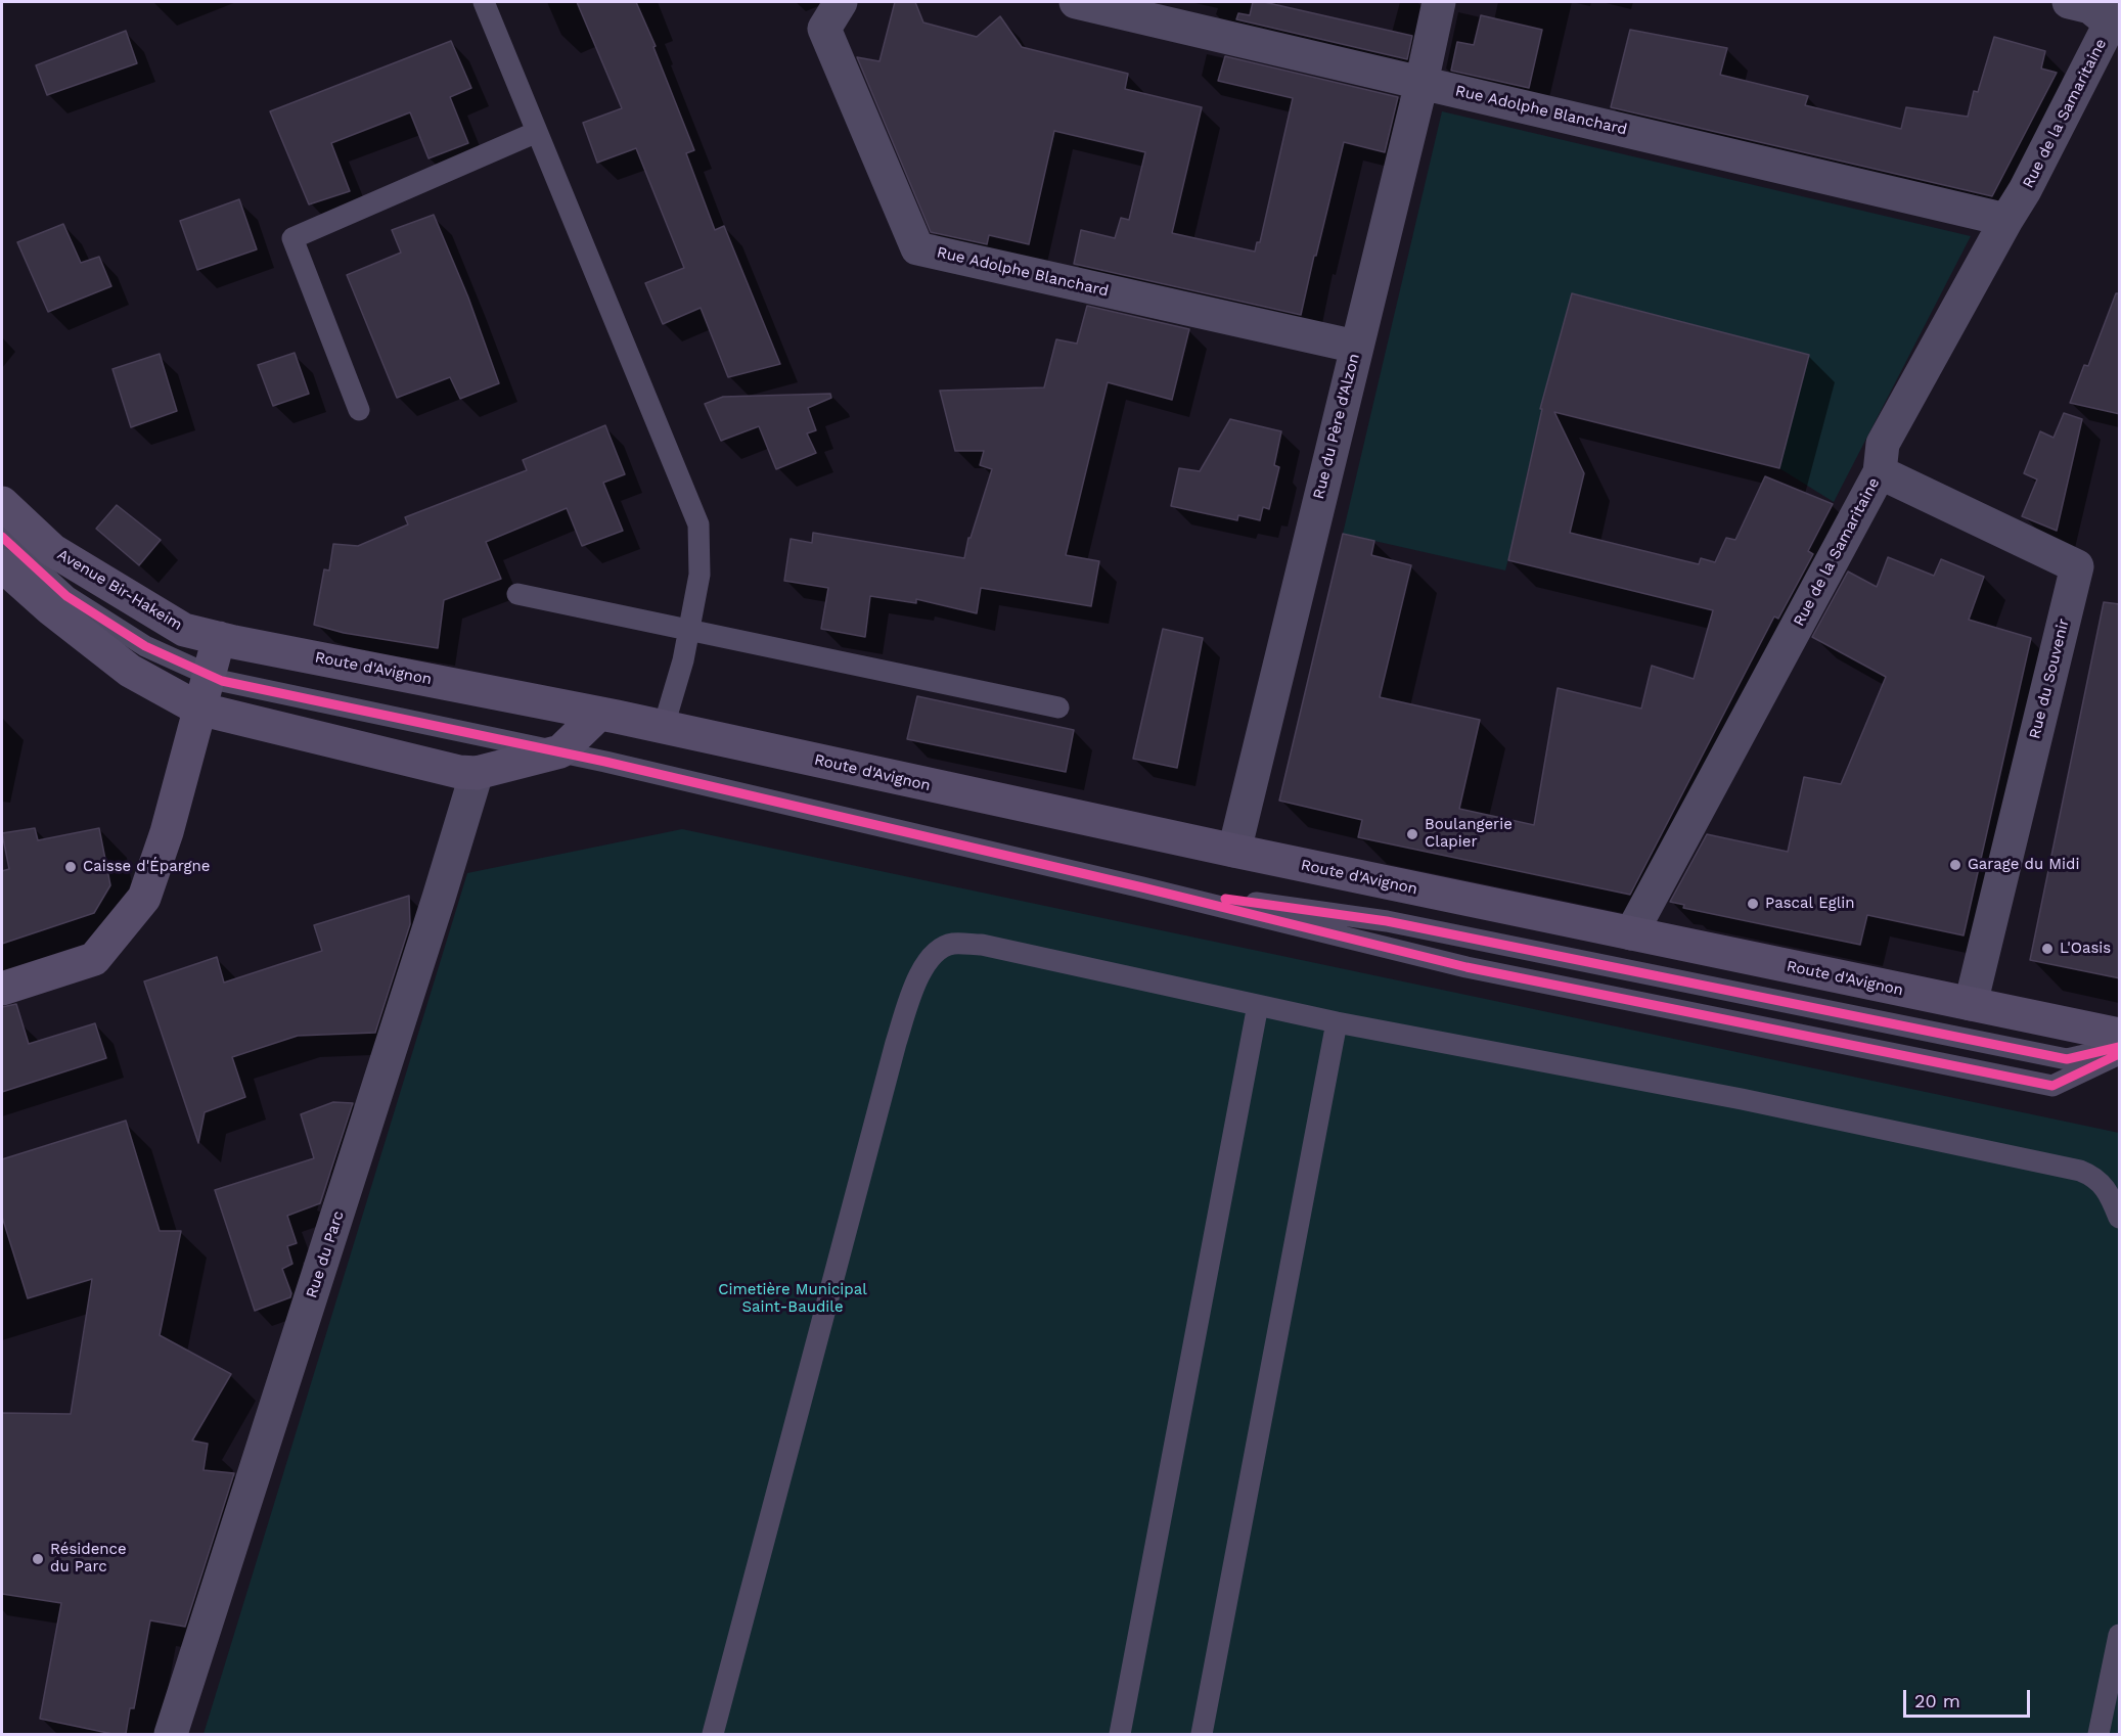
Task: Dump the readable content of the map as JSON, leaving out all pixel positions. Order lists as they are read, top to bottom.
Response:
{
  "streets": {
    "main road": ["Avenue Bir-Hakeim", "Route d'Avignon"],
    "street": [
      "Rue Adolphe Blanchard",
      "Rue de la Samaritaine",
      "Rue du Père d'Alzon",
      "Rue du Souvenir",
      "Rue du Parc"
    ]
  },
  "crossings": [
    ["Rue Adolphe Blanchard", "Rue de la Samaritaine"],
    ["Rue Adolphe Blanchard", "Rue du Père d'Alzon"],
    ["Rue de la Samaritaine", "Route d'Avignon"],
    ["Rue de la Samaritaine", "Rue du Souvenir"],
    ["Rue du Père d'Alzon", "Route d'Avignon"],
    ["Avenue Bir-Hakeim", "Route d'Avignon"],
    ["Route d'Avignon", "Rue du Souvenir"]
  ],
  "parks": ["Cimetière Municipal Saint-Baudile"],
  "places": [
    "Boulangerie Clapier",
    "Garage du Midi",
    "Caisse d'Épargne",
    "Pascal Eglin",
    "L'Oasis",
    "Résidence du Parc"
  ],
  "scale_bar": "20 m"
}
